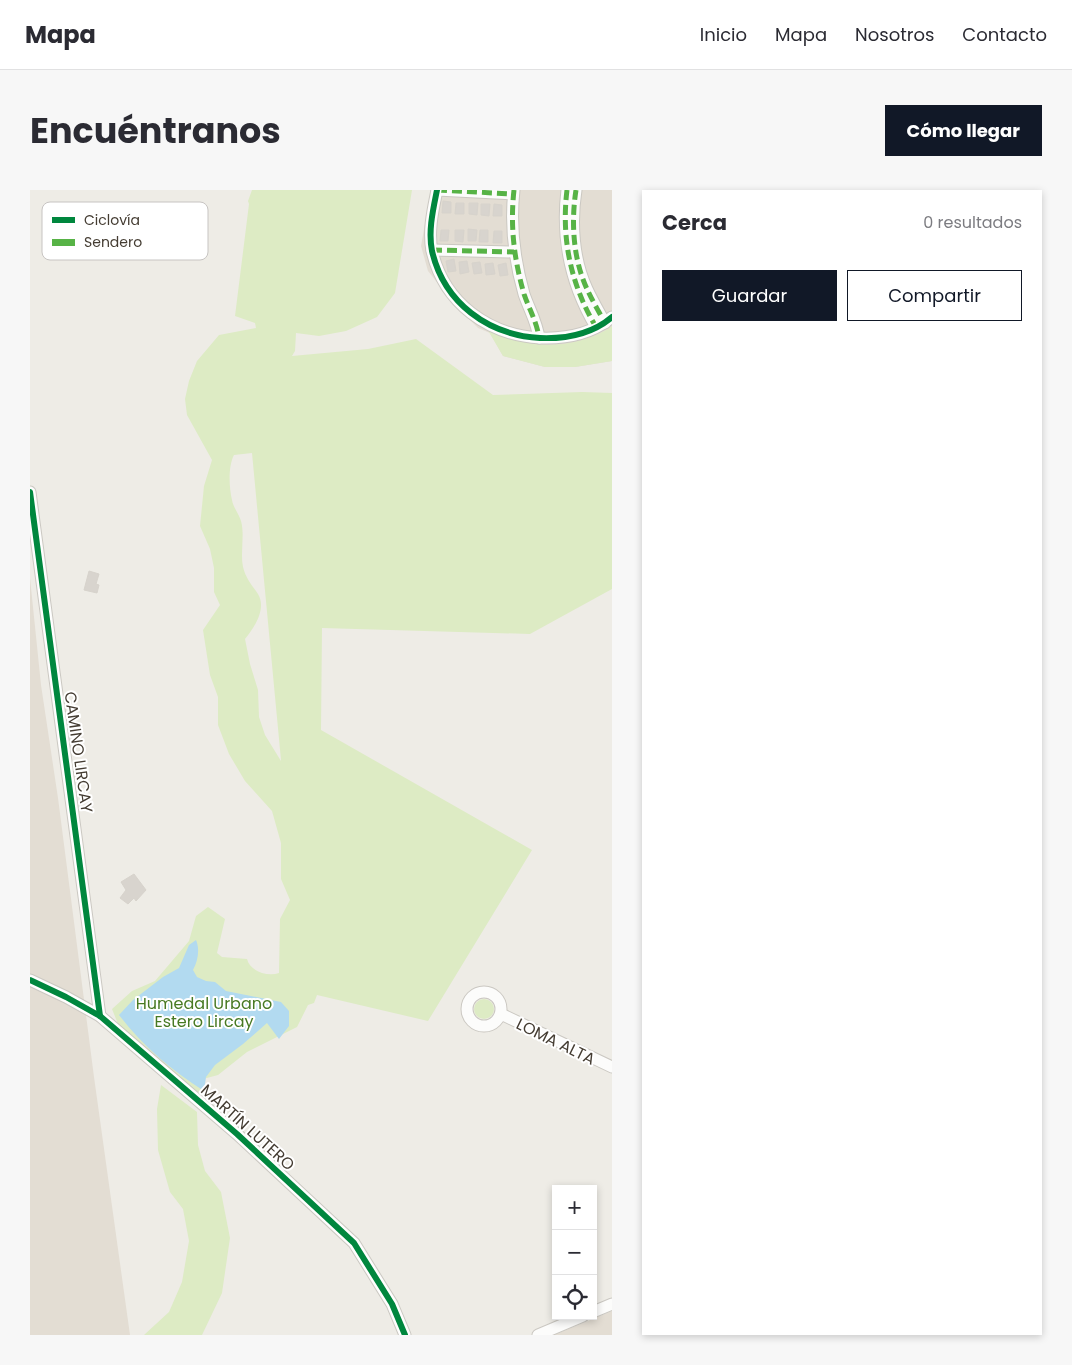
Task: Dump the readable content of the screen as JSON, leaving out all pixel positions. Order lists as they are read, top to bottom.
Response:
{
  "streets": {
    "street": ["CAMINO LIRCAY", "LOMA ALTA", "MARTÍN LUTERO"]
  },
  "crossings": [
    ["CAMINO LIRCAY", "MARTÍN LUTERO"]
  ],
  "parks": ["Humedal Urbano Estero Lircay"],
  "legend": ["Ciclovía", "Sendero"],
  "page": {
    "header": "Mapa",
    "nav": [
      "Inicio",
      "Mapa",
      "Nosotros",
      "Contacto"
    ],
    "title": "Encuéntranos",
    "buttons": [
      "Cómo llegar",
      ["Guardar", "Compartir"]
    ],
    "heading": ["Cerca", "0 resultados"],
    "map_buttons": ["+", "−"]
  }
}
